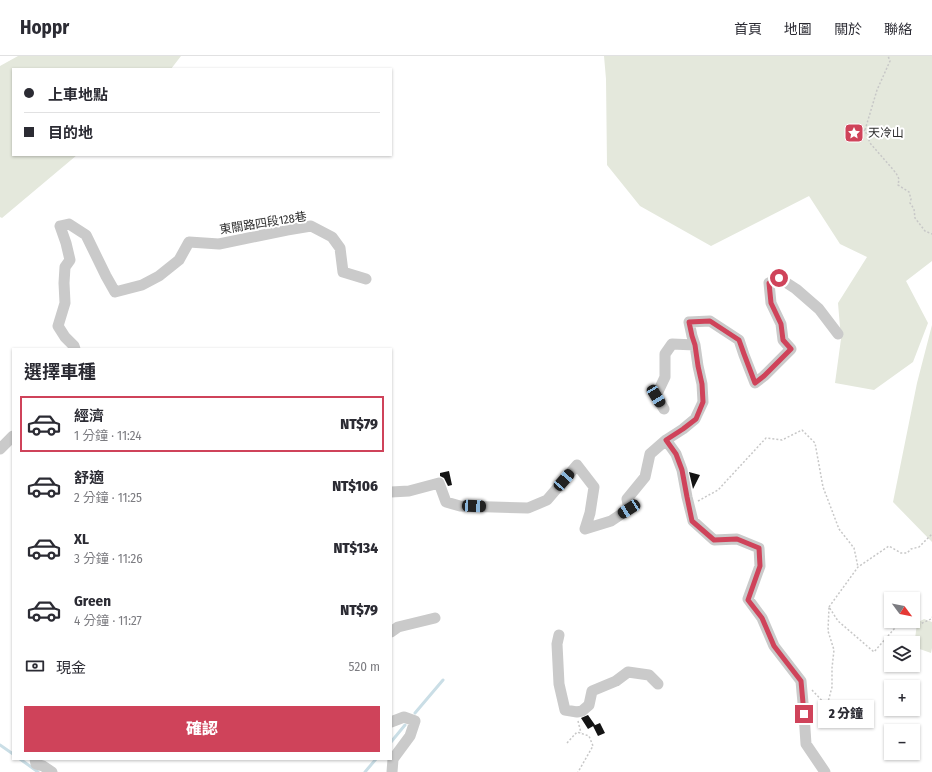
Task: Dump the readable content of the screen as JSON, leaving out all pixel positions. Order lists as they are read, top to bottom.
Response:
{
  "streets": {
    "street": ["東關路四段128巷"]
  },
  "places": {
    "place": ["天冷山"]
  },
  "north": "bottom right",
  "page": {
    "header": "Hoppr",
    "nav": [
      "首頁",
      "地圖",
      "關於",
      "聯絡"
    ],
    "banner": ["上車地點", "目的地"],
    "heading": "選擇車種",
    "list": [
      {
        "name": "經濟",
        "note": "1 分鐘 · 11:24",
        "value": "NT$79"
      },
      {
        "name": "舒適",
        "note": "2 分鐘 · 11:25",
        "value": "NT$106"
      },
      {
        "name": "XL",
        "note": "3 分鐘 · 11:26",
        "value": "NT$134"
      },
      {
        "name": "Green",
        "note": "4 分鐘 · 11:27",
        "value": "NT$79"
      }
    ],
    "map_buttons": ["+", "−"],
    "pay": ["現金", "520 m"],
    "buttons": "確認",
    "bubble": "2 分鐘"
  }
}
